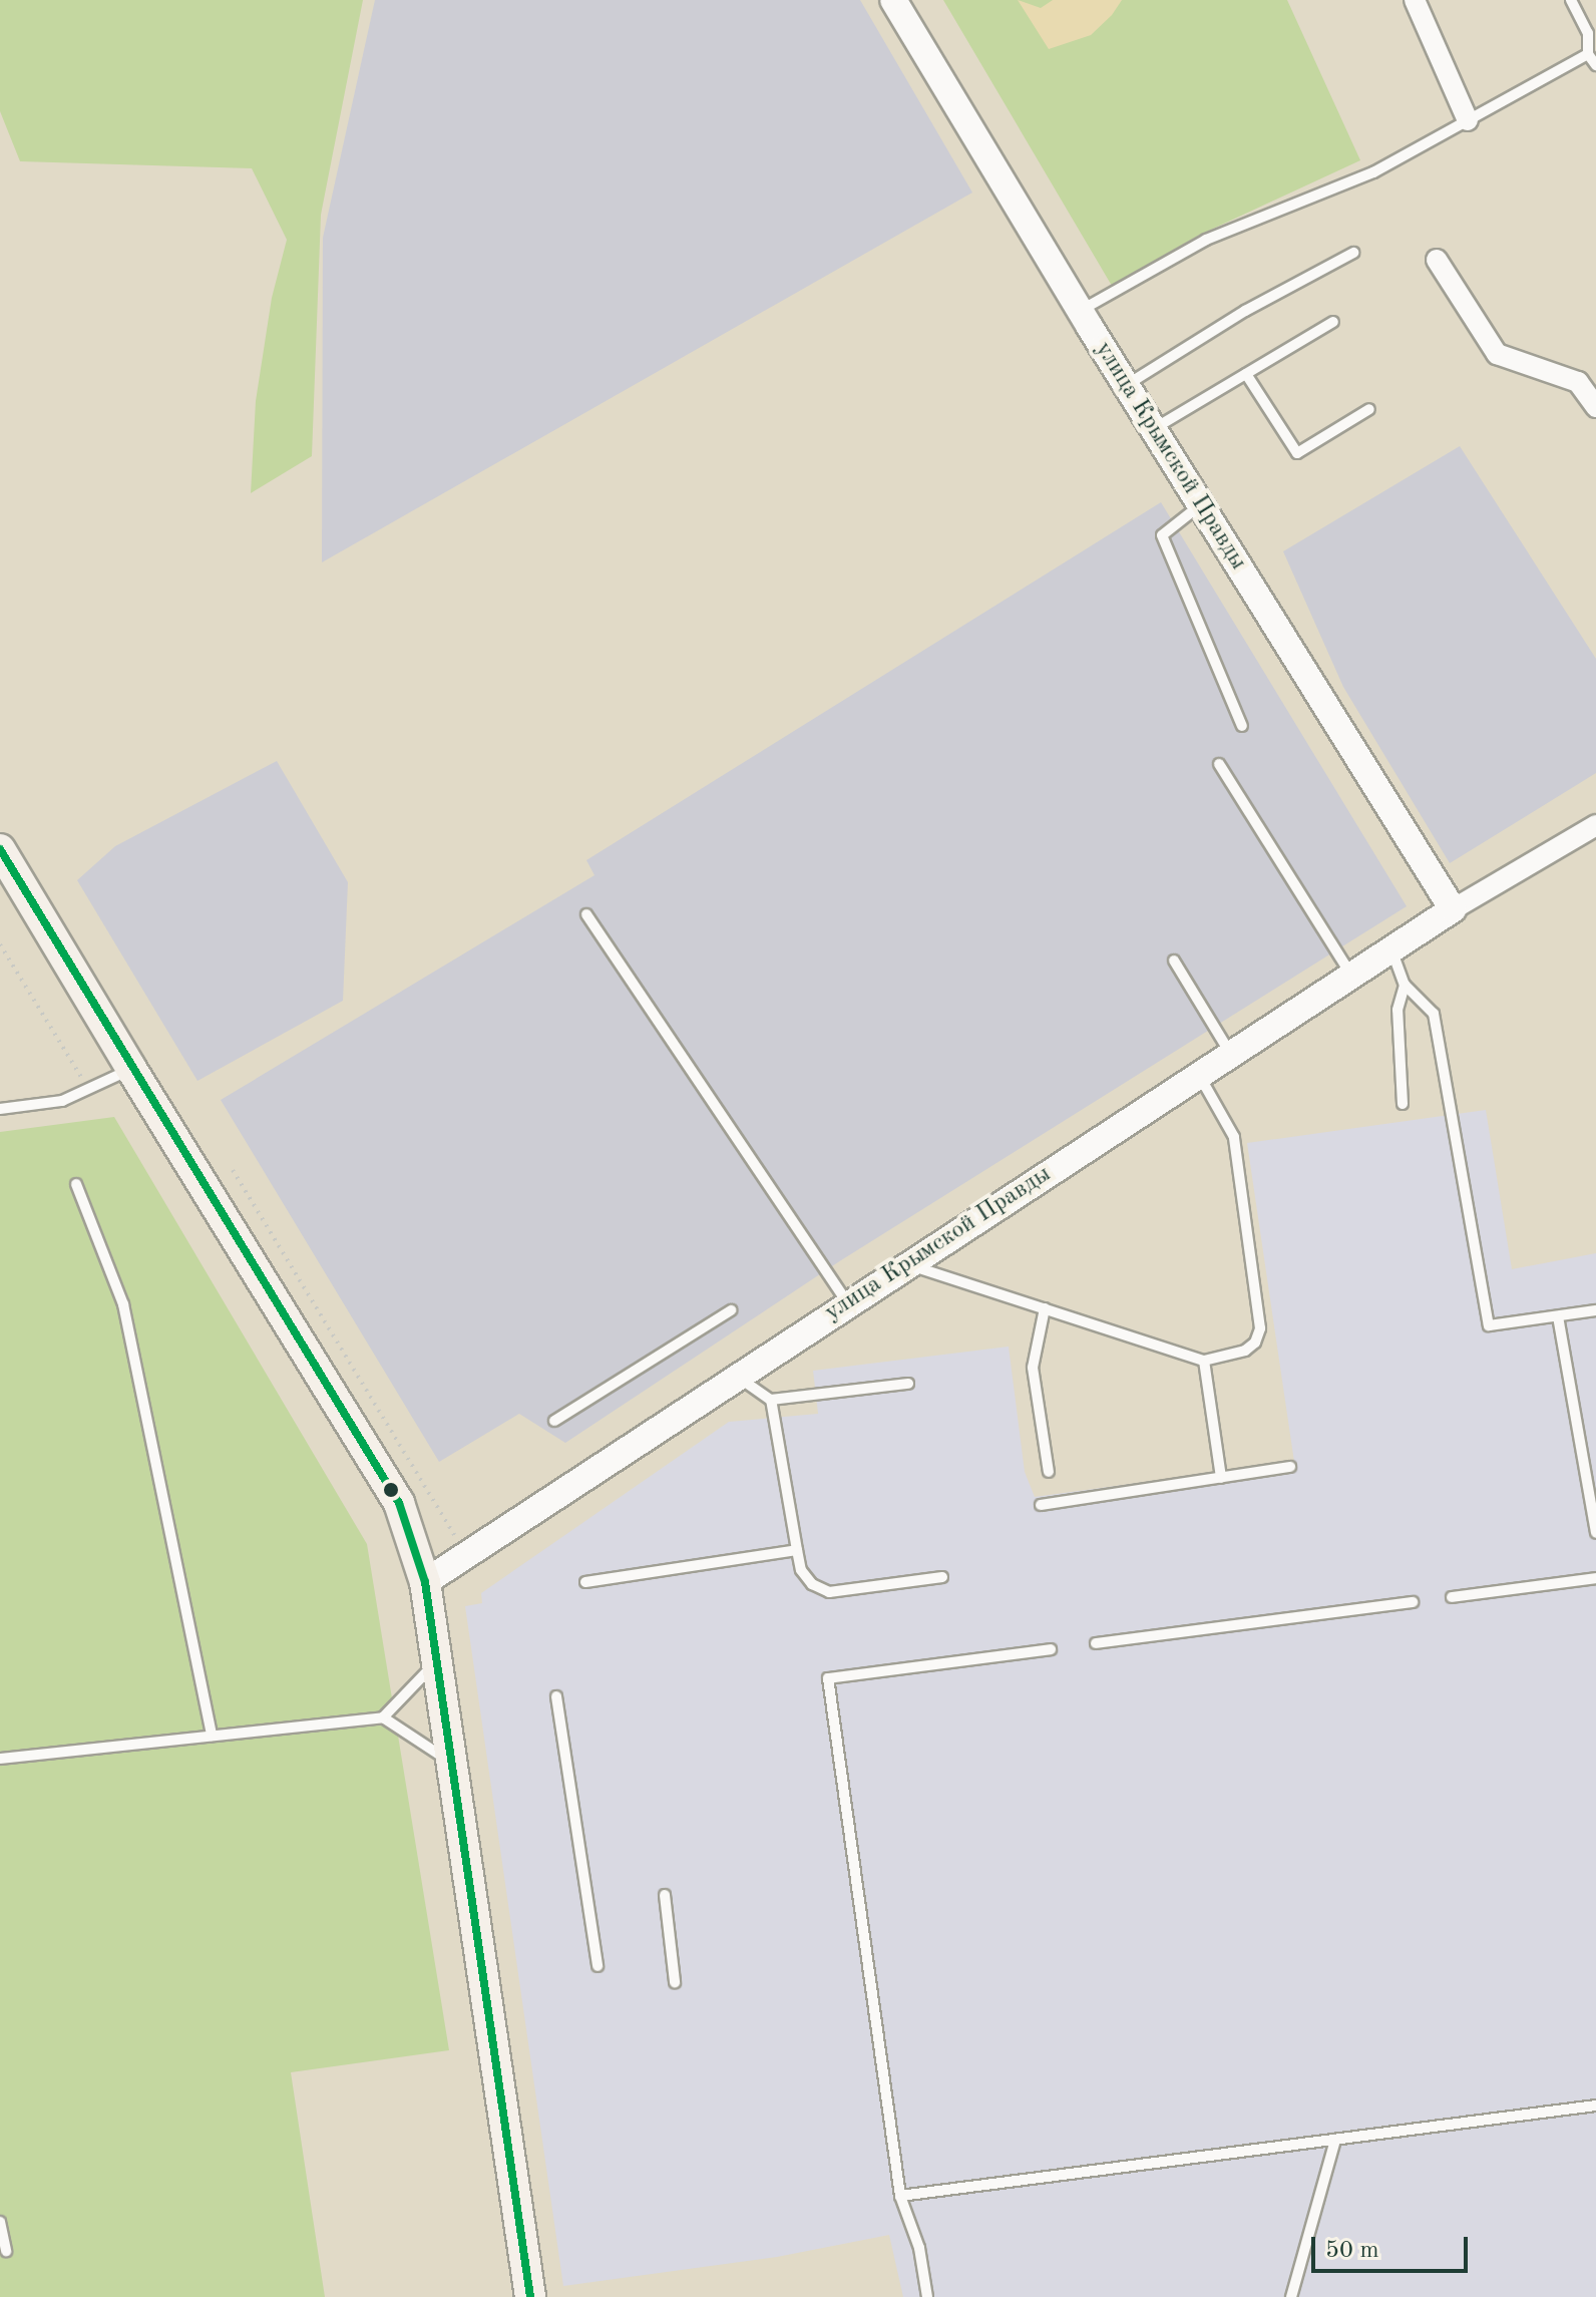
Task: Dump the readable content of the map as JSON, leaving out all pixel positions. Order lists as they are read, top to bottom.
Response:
{
  "streets": {
    "street": ["улица Крымской Правды"]
  },
  "scale_bar": "50 m"
}
